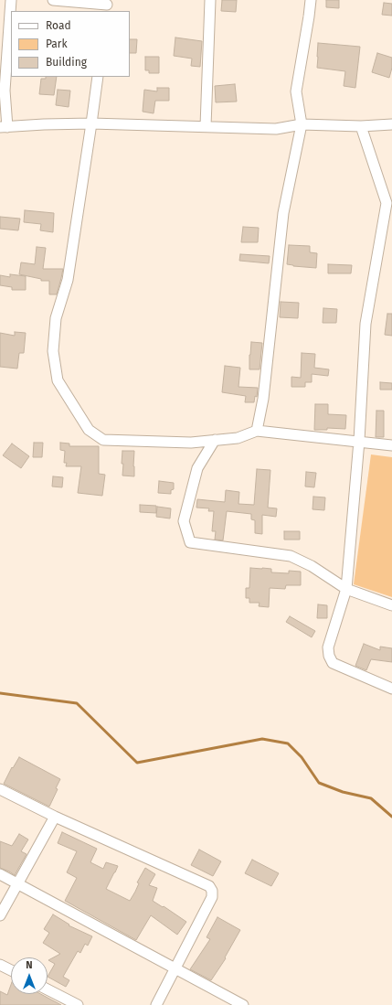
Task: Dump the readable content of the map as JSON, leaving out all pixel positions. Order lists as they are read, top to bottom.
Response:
{
  "legend": ["Road", "Park", "Building"],
  "north": "top"
}
